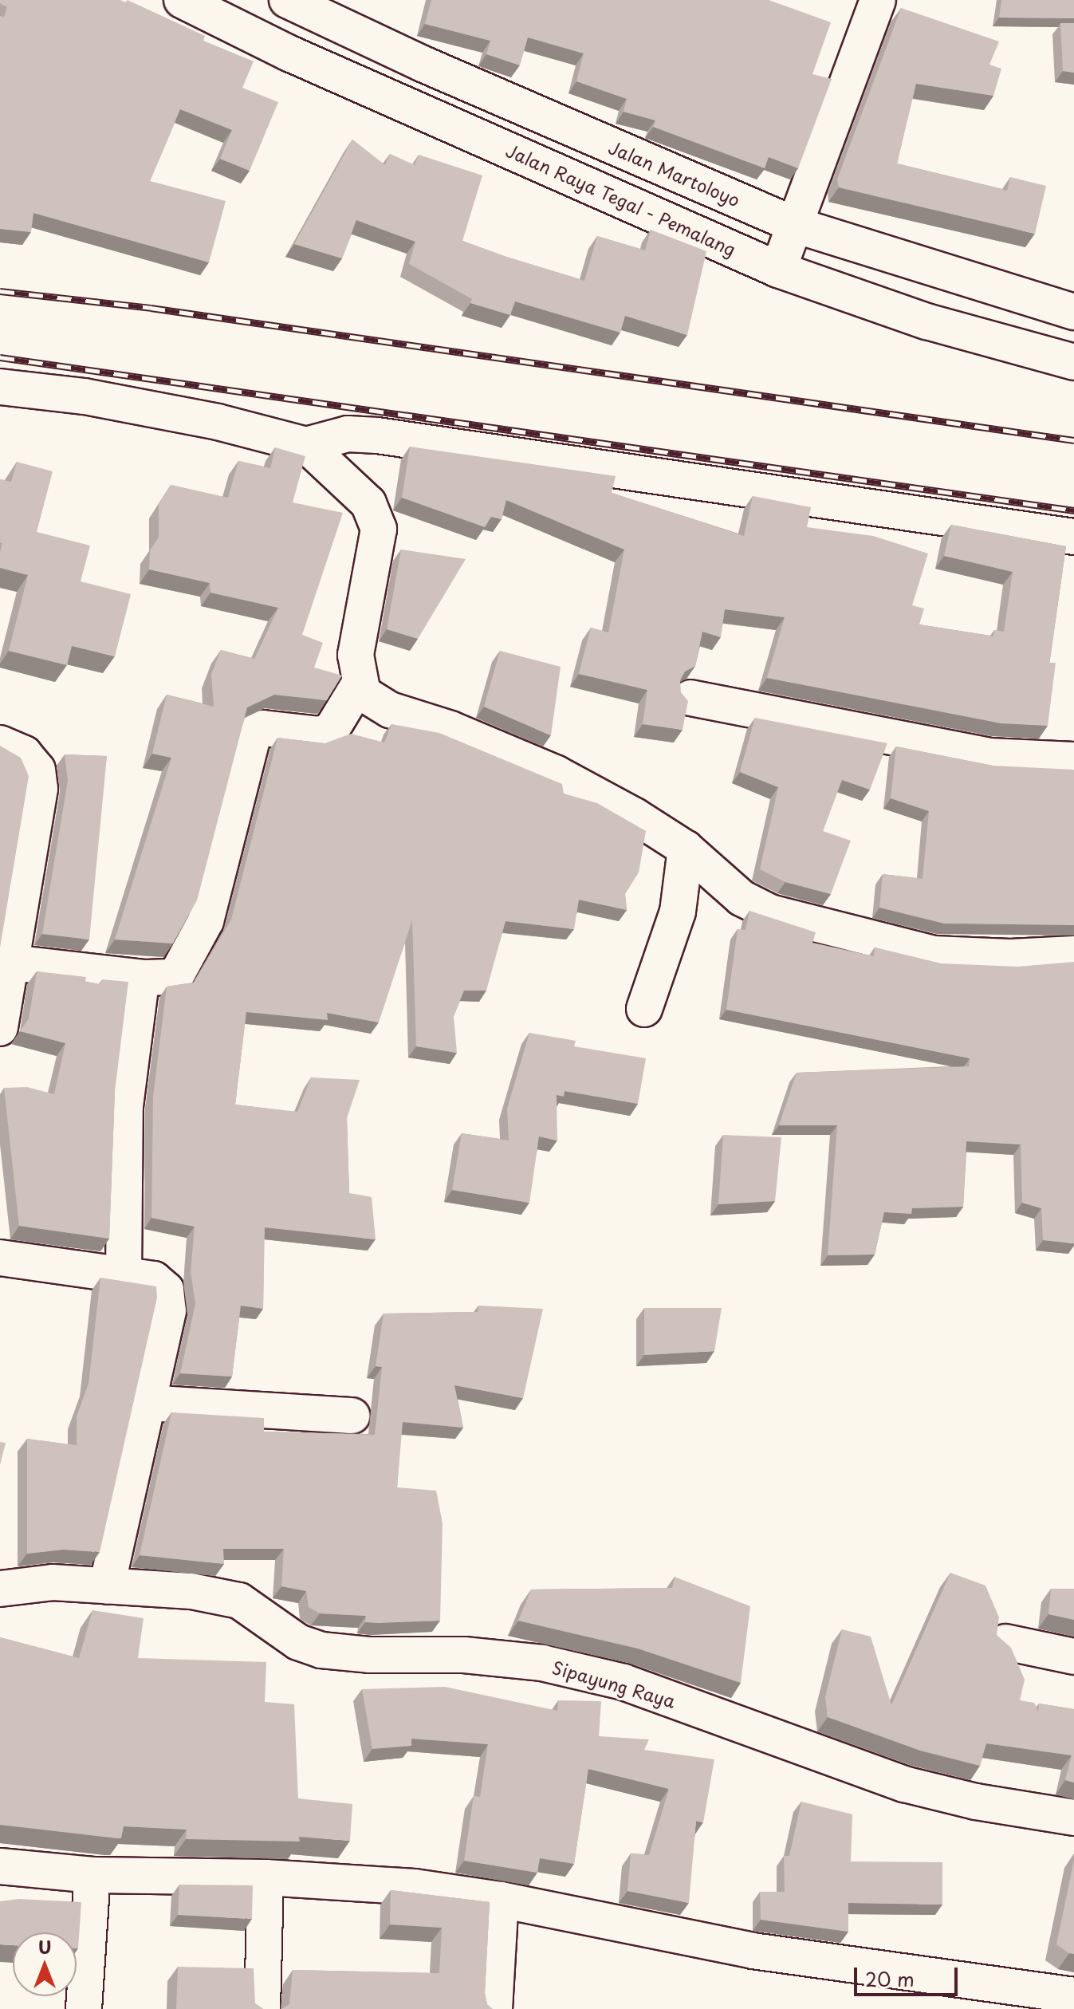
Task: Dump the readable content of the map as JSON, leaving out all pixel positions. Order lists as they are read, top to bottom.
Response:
{
  "streets": {
    "main road": ["Jalan Martoloyo", "Jalan Raya Tegal - Pemalang", "Sipayung Raya"]
  },
  "scale_bar": "20 m",
  "north": "top"
}
